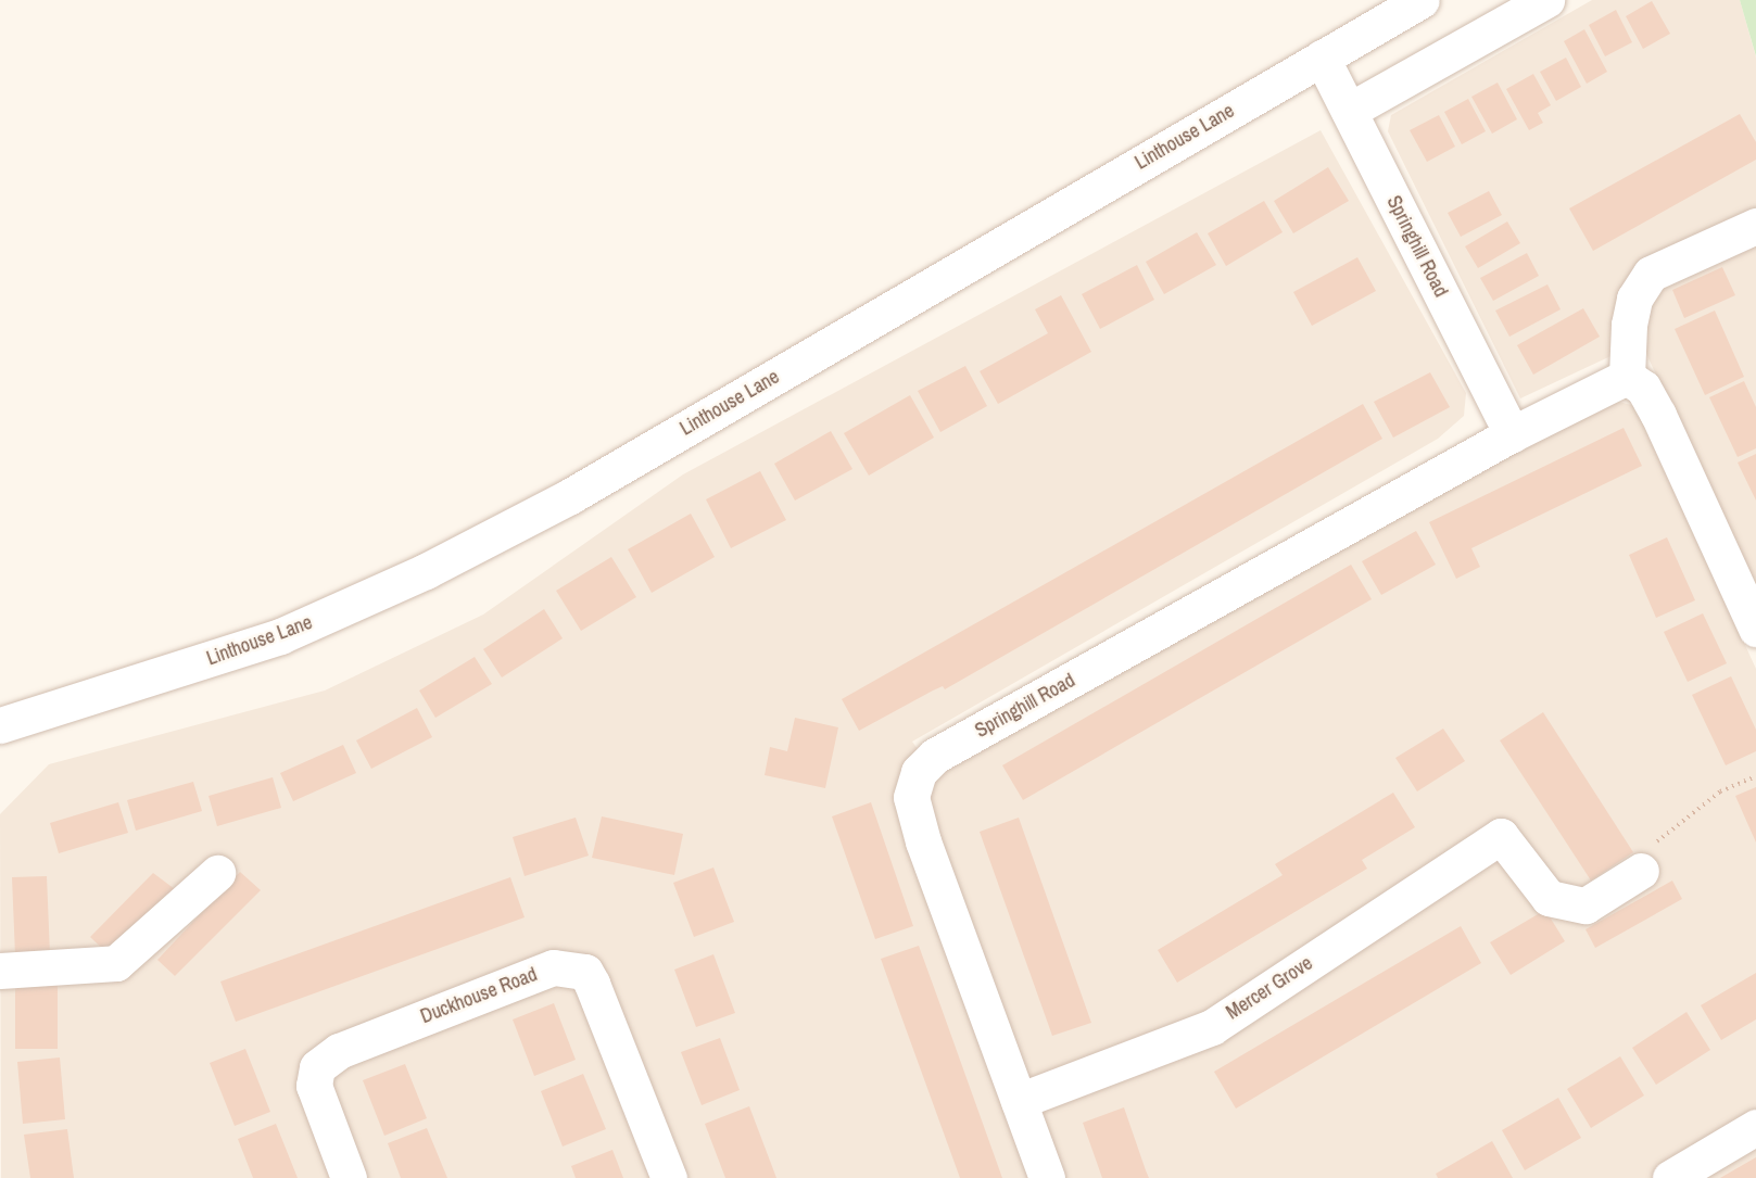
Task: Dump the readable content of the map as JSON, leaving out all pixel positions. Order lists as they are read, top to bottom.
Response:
{
  "streets": {
    "street": [
      "Linthouse Lane",
      "Springhill Road",
      "Mercer Grove",
      "Duckhouse Road"
    ]
  },
  "crossings": [
    ["Linthouse Lane", "Springhill Road"],
    ["Springhill Road", "Mercer Grove"]
  ]
}
